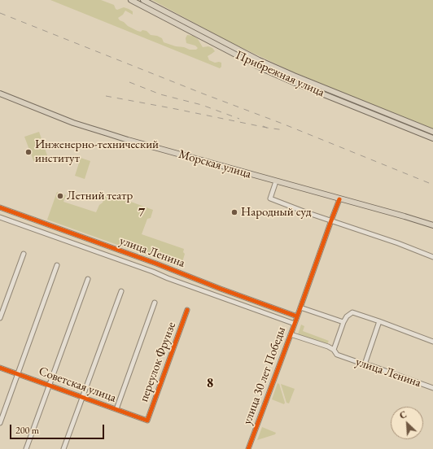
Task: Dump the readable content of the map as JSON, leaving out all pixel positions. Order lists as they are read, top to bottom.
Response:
{
  "streets": {
    "main road": ["Прибрежная улица", "Морская улица"],
    "street": [
      "улица Ленина",
      "переулок Фрунзе",
      "улица 30 лет Победы",
      "Советская улица"
    ]
  },
  "crossings": [
    ["Морская улица", "улица 30 лет Победы"],
    ["улица Ленина", "улица 30 лет Победы"],
    ["переулок Фрунзе", "Советская улица"]
  ],
  "districts": ["7", "8"],
  "places": ["Инженерно-технический институт", "Летний театр", "Народный суд"],
  "scale_bar": "200 m",
  "north": "top left"
}
